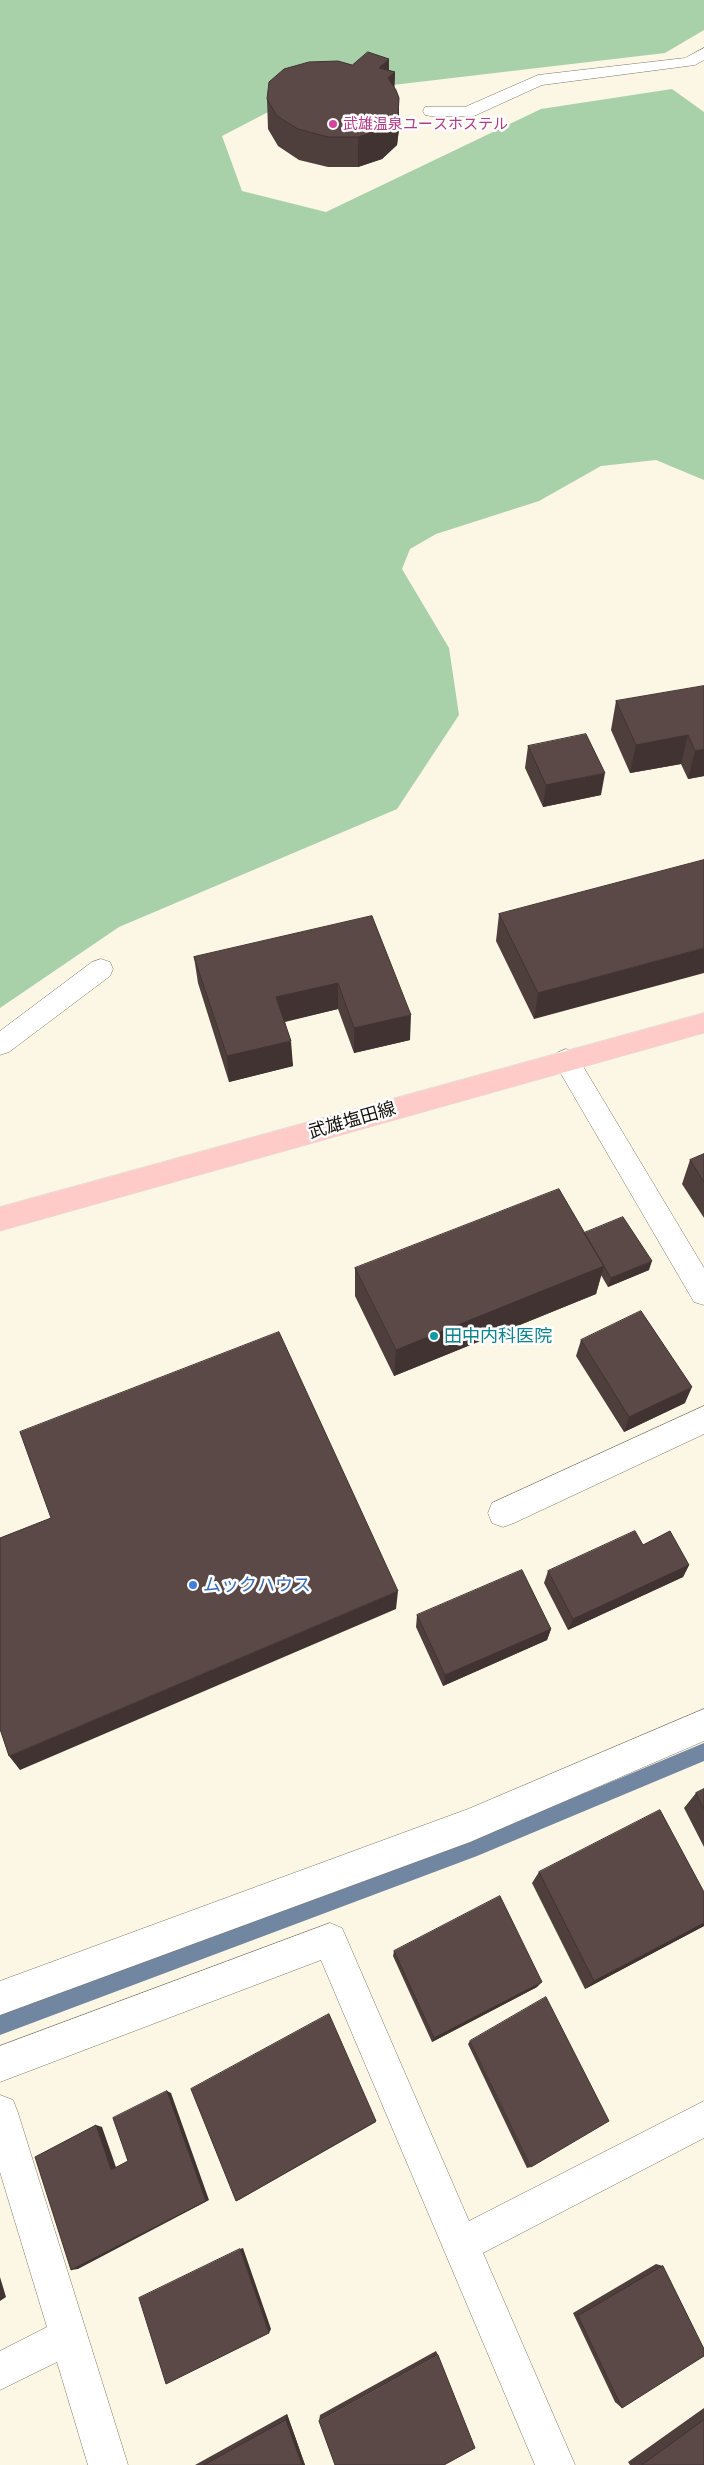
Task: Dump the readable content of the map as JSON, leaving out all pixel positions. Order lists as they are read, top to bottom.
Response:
{
  "streets": {
    "main road": ["武雄塩田線"]
  },
  "places": ["武雄温泉ユースホステル", "田中内科医院", "ムックハウス"]
}
